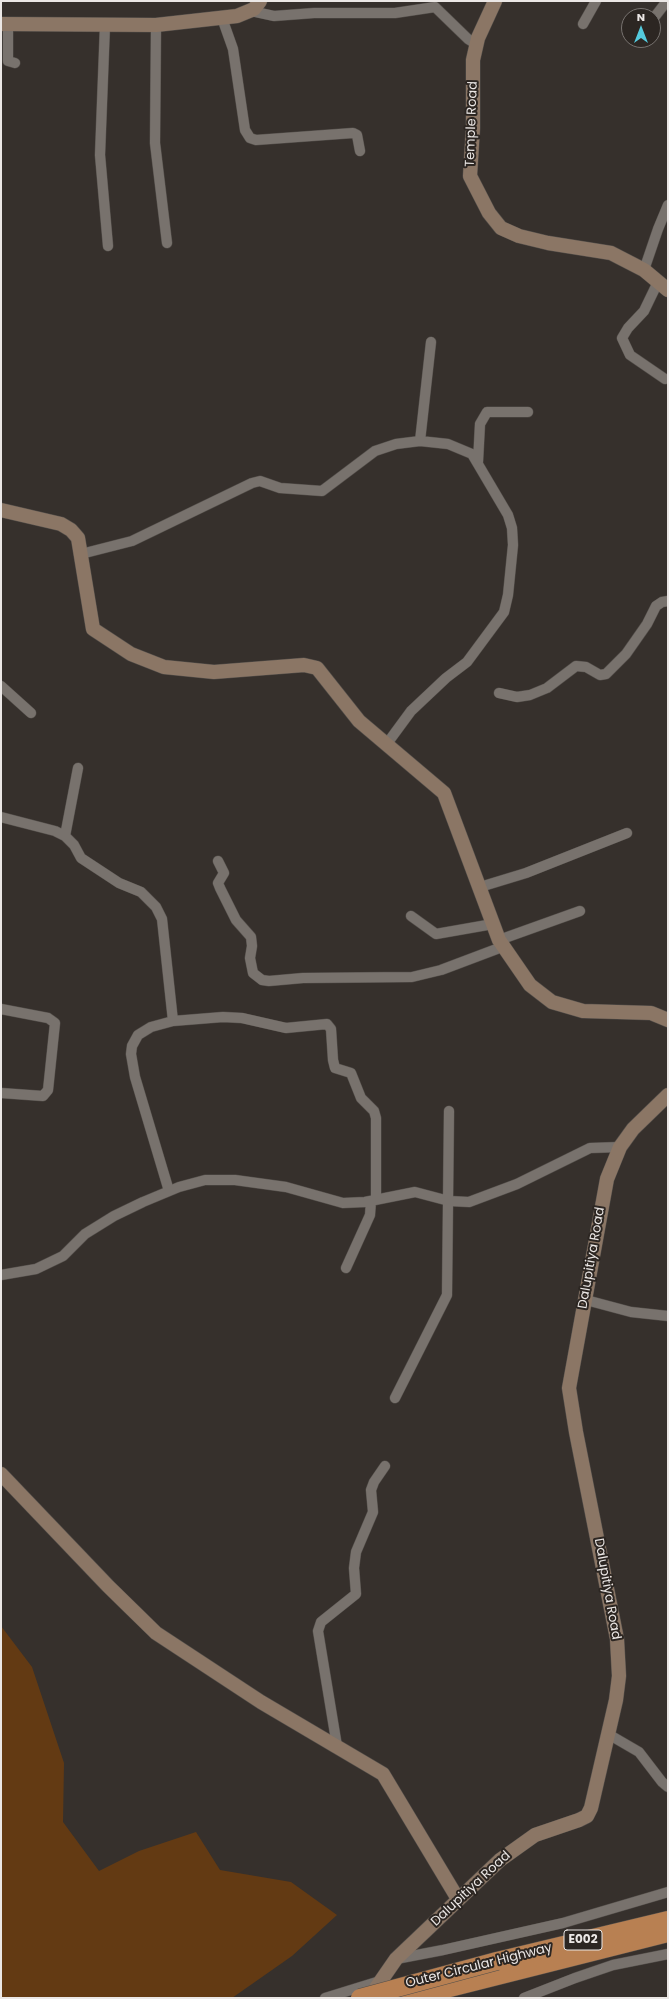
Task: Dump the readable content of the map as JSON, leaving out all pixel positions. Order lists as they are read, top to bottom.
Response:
{
  "streets": {
    "highway": ["E002", "Outer Circular Highway"],
    "street": ["Temple Road", "Dalupitiya Road"]
  },
  "north": "top"
}
